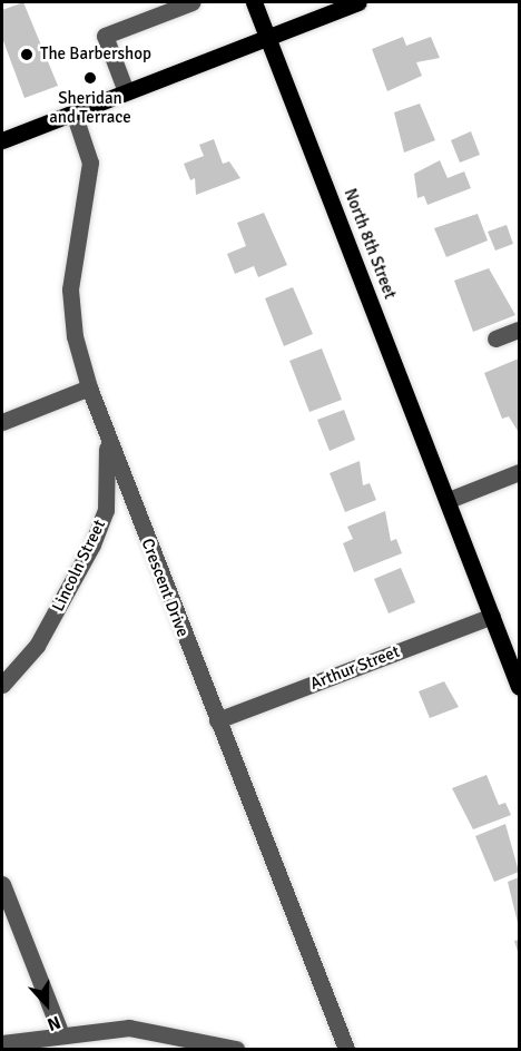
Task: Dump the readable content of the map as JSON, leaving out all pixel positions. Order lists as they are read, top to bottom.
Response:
{
  "streets": {
    "main road": ["North 8th Street"],
    "street": ["Lincoln Street", "Crescent Drive", "Arthur Street"]
  },
  "crossings": [
    ["North 8th Street", "Arthur Street"],
    ["Lincoln Street", "Crescent Drive"],
    ["Crescent Drive", "Arthur Street"]
  ],
  "places": ["The Barbershop", "Sheridan and Terrace"],
  "north": "bottom"
}
